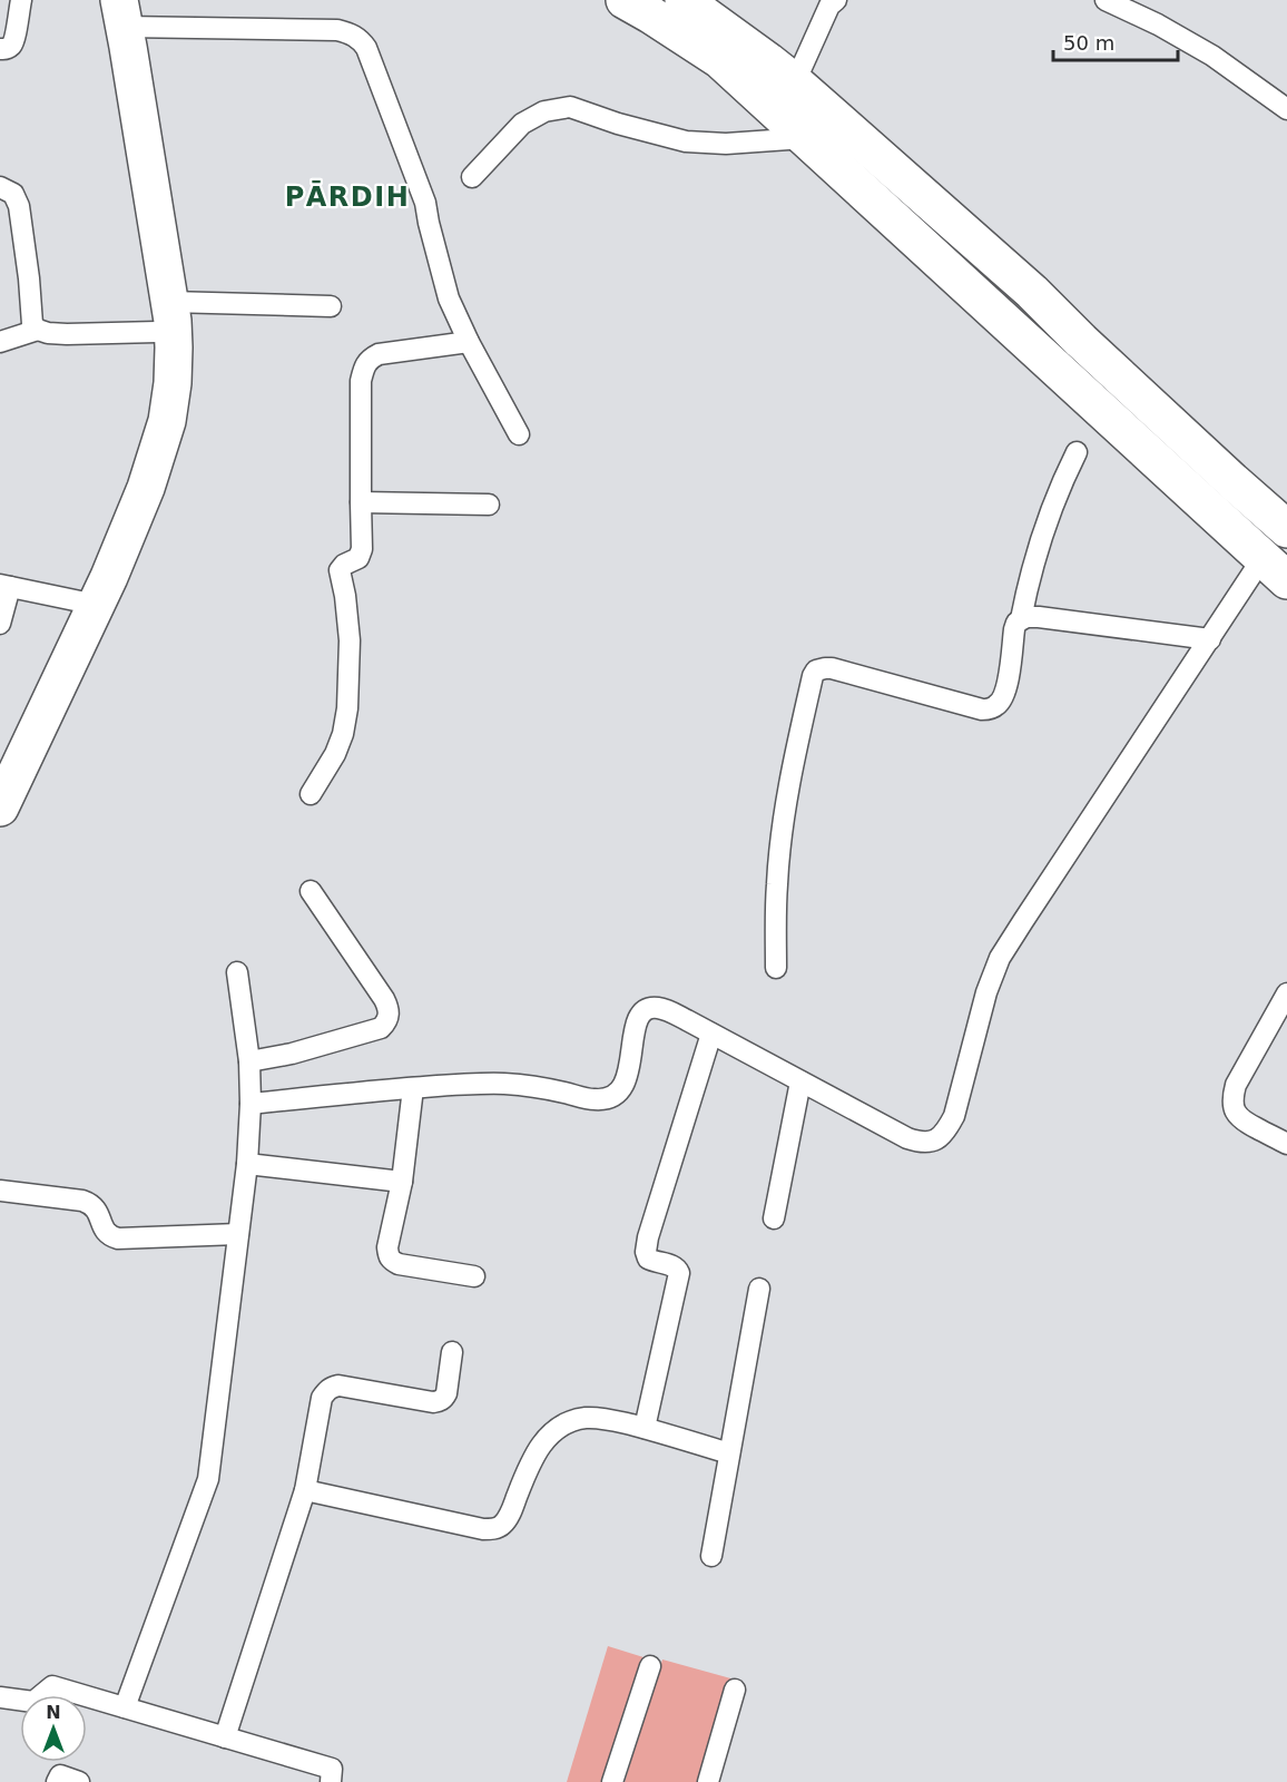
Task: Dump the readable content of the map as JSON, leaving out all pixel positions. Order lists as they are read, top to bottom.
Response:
{
  "districts": ["PĀRDIH"],
  "scale_bar": "50 m",
  "north": "top"
}
